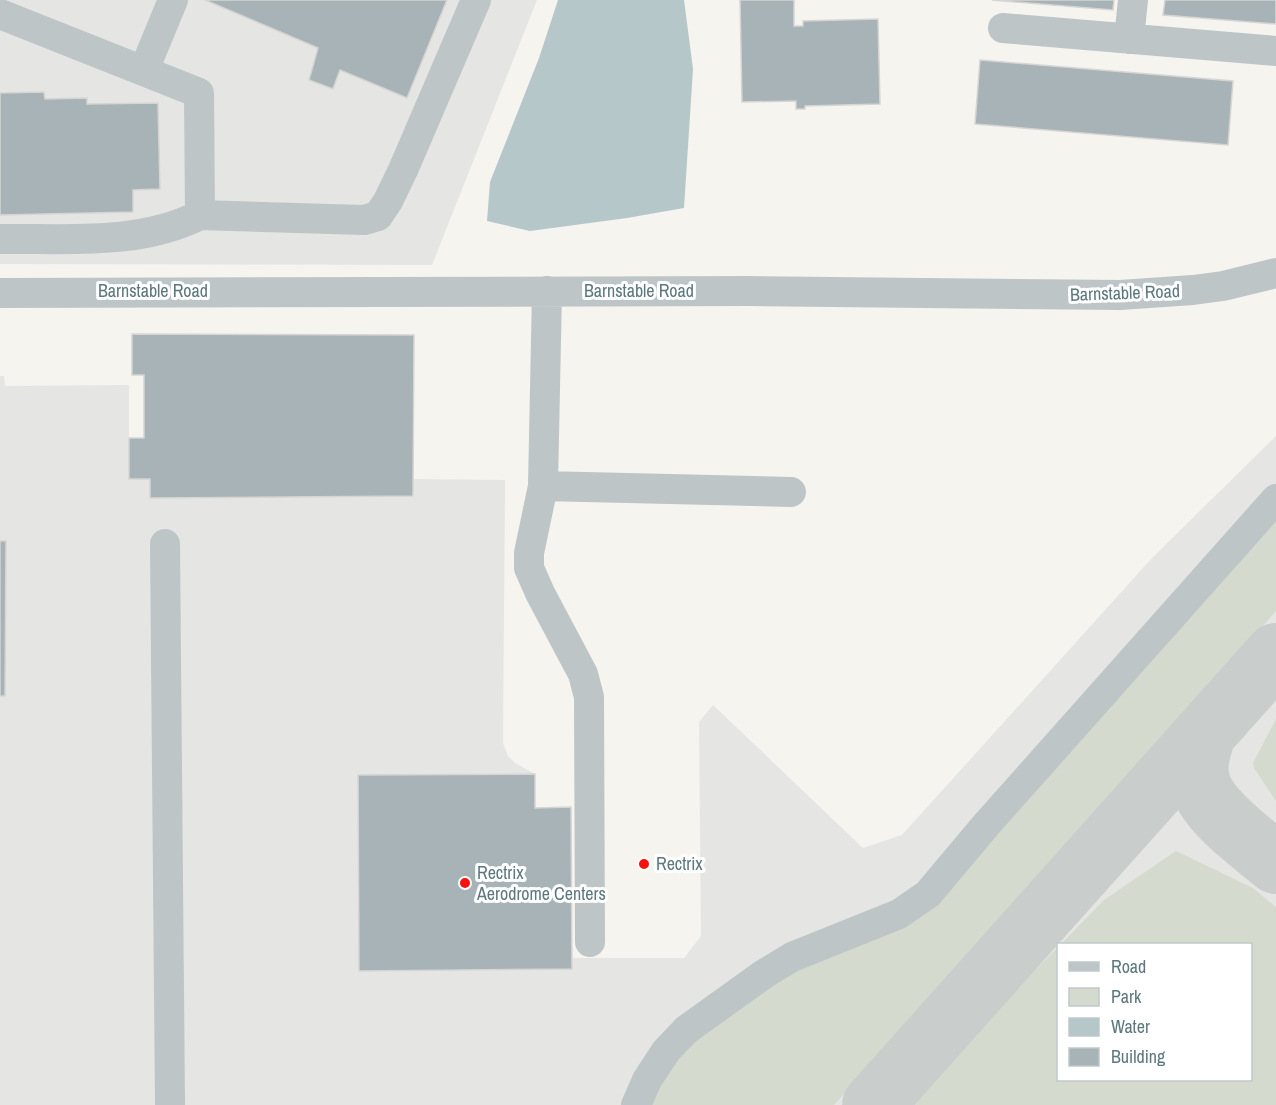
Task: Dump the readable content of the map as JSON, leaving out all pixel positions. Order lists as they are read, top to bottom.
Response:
{
  "streets": {
    "street": ["Barnstable Road"]
  },
  "places": ["Rectrix", "Rectrix Aerodrome Centers"],
  "legend": [
    "Road",
    "Park",
    "Water",
    "Building"
  ]
}
